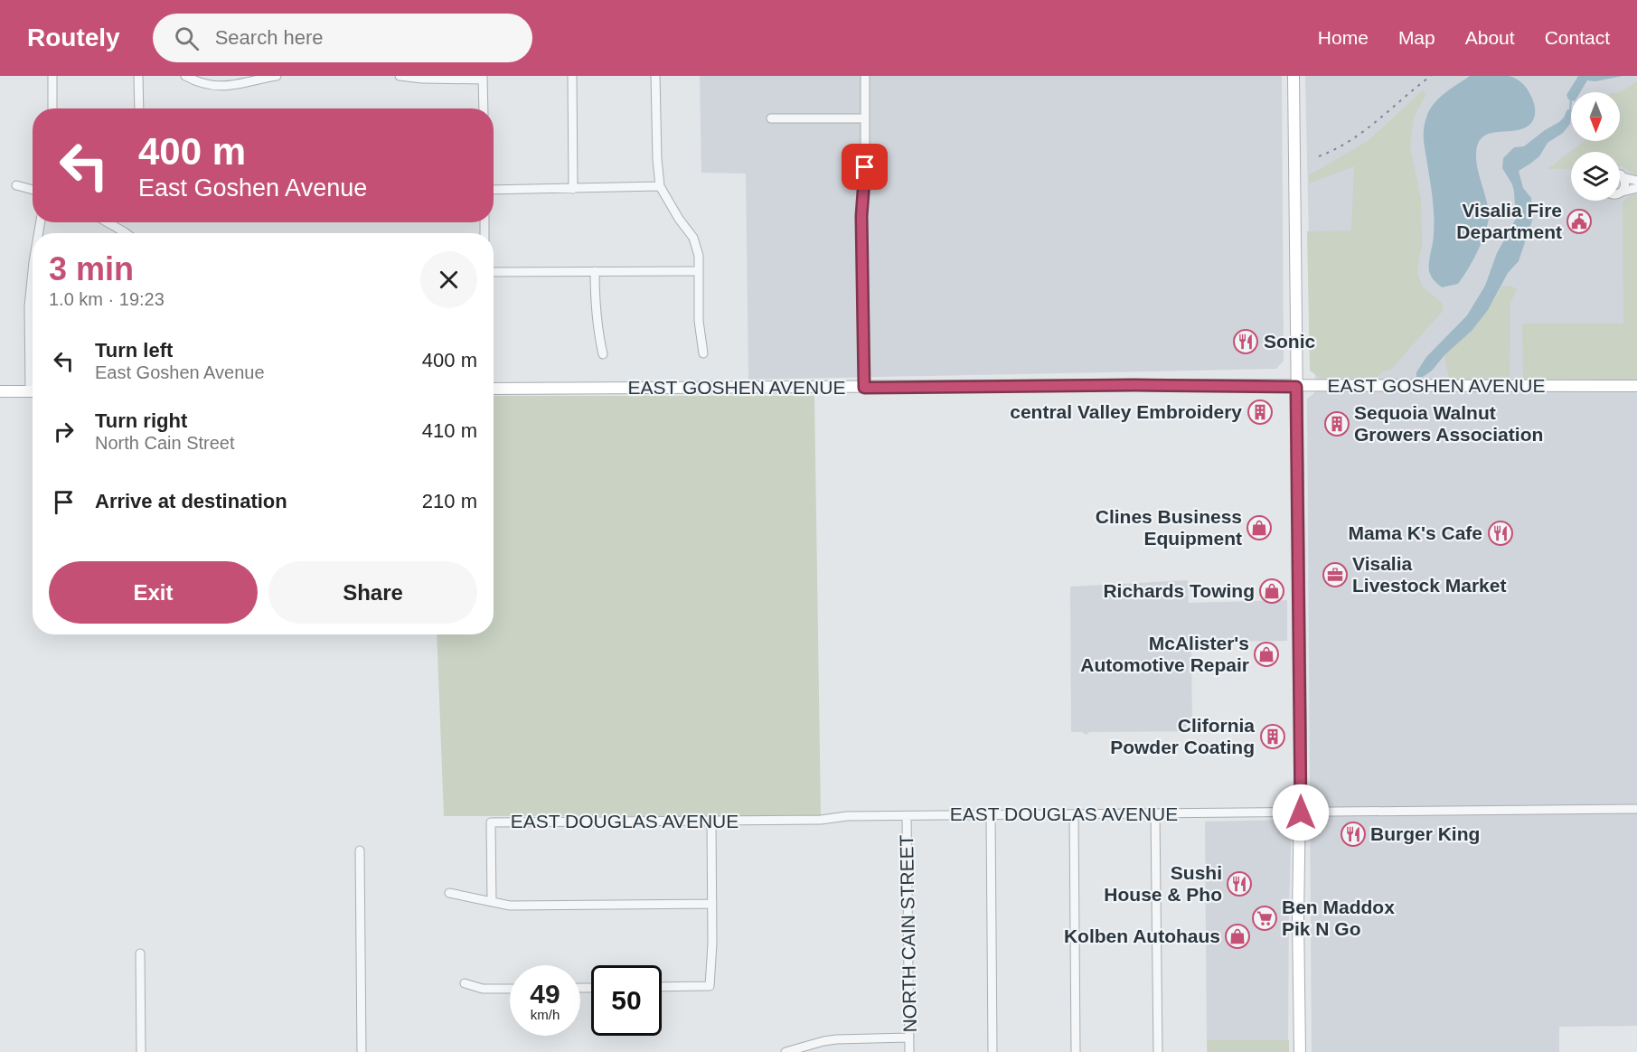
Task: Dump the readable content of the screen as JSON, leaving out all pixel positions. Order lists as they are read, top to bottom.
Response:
{
  "streets": {
    "street": ["EAST GOSHEN AVENUE", "EAST DOUGLAS AVENUE", "NORTH CAIN STREET"]
  },
  "crossings": [
    ["EAST DOUGLAS AVENUE", "NORTH CAIN STREET"]
  ],
  "places": {
    "public building": ["Visalia Fire Department"],
    "restaurant": [
      "Sonic",
      "Mama K's Cafe",
      "Burger King",
      "Sushi House & Pho"
    ],
    "building": ["central Valley Embroidery", "Sequoia Walnut Growers Association", "Clifornia Powder Coating"],
    "shop": [
      "Clines Business Equipment",
      "Richards Towing",
      "McAlister's Automotive Repair",
      "Kolben Autohaus"
    ],
    "office": ["Visalia Livestock Market"],
    "supermarket": ["Ben Maddox Pik N Go"]
  },
  "north": "bottom",
  "page": {
    "header": "Routely",
    "search": "Search here",
    "nav": [
      "Home",
      "Map",
      "About",
      "Contact"
    ],
    "turn": ["400 m", "East Goshen Avenue"],
    "heading": ["3 min", "1.0 km · 19:23"],
    "list": [
      {
        "name": "Turn left",
        "note": "East Goshen Avenue",
        "value": "400 m"
      },
      {
        "name": "Turn right",
        "note": "North Cain Street",
        "value": "410 m"
      },
      {
        "name": "Arrive at destination",
        "value": "210 m"
      }
    ],
    "buttons": ["Exit", "Share"],
    "speed": "49 km/h",
    "limit": "50"
  }
}
